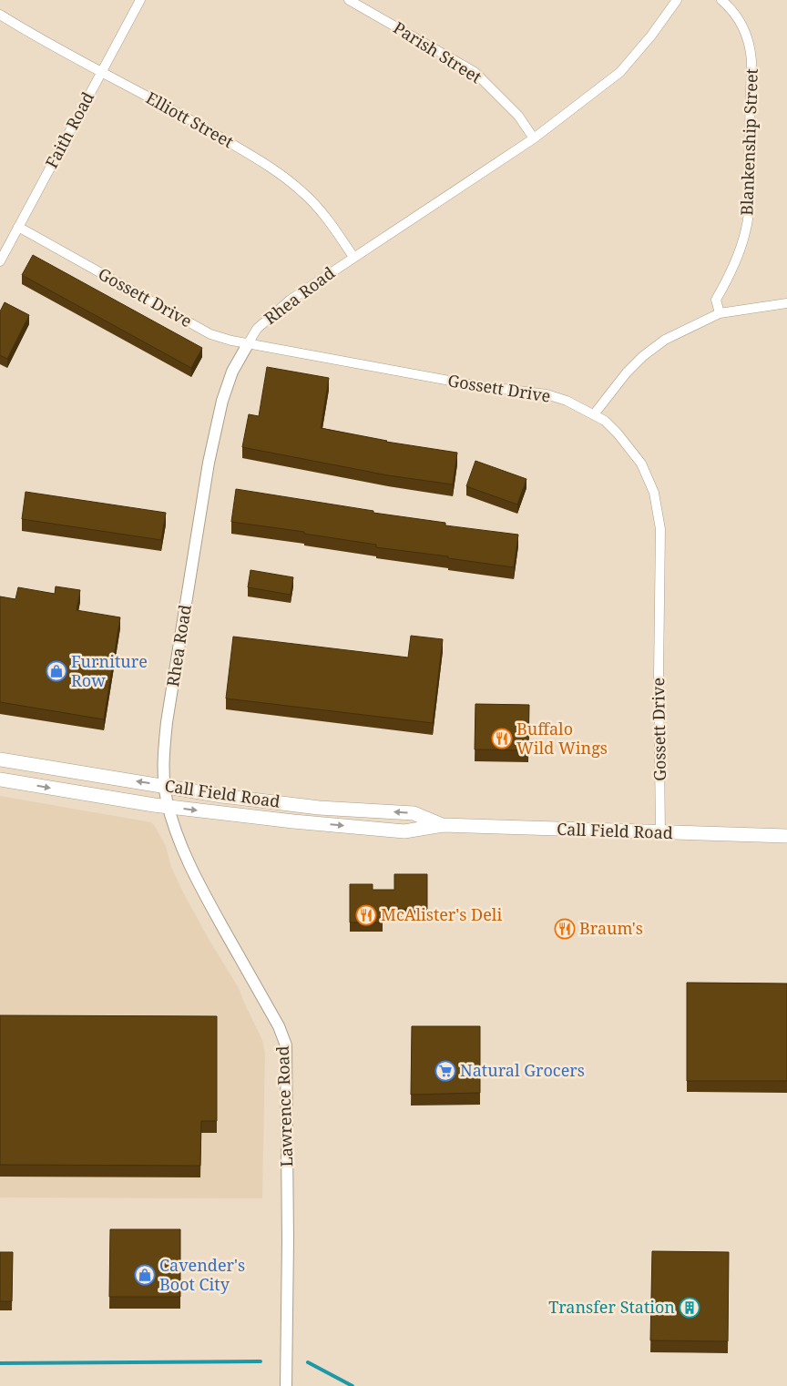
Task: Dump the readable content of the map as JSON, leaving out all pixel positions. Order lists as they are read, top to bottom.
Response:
{
  "streets": {
    "main road": ["Call Field Road"],
    "street": [
      "Parish Street",
      "Elliott Street",
      "Faith Road",
      "Blankenship Street",
      "Rhea Road",
      "Gossett Drive",
      "Lawrence Road"
    ]
  },
  "crossings": [
    ["Parish Street", "Rhea Road"],
    ["Elliott Street", "Faith Road"],
    ["Elliott Street", "Rhea Road"],
    ["Faith Road", "Gossett Drive"],
    ["Rhea Road", "Gossett Drive"],
    ["Rhea Road", "Call Field Road"],
    ["Rhea Road", "Lawrence Road"],
    ["Gossett Drive", "Call Field Road"],
    ["Call Field Road", "Lawrence Road"]
  ],
  "places": {
    "shop": ["Furniture Row", "Cavender's Boot City"],
    "restaurant": ["Buffalo Wild Wings", "McAlister's Deli", "Braum's"],
    "supermarket": ["Natural Grocers"],
    "building": ["Transfer Station"]
  }
}
